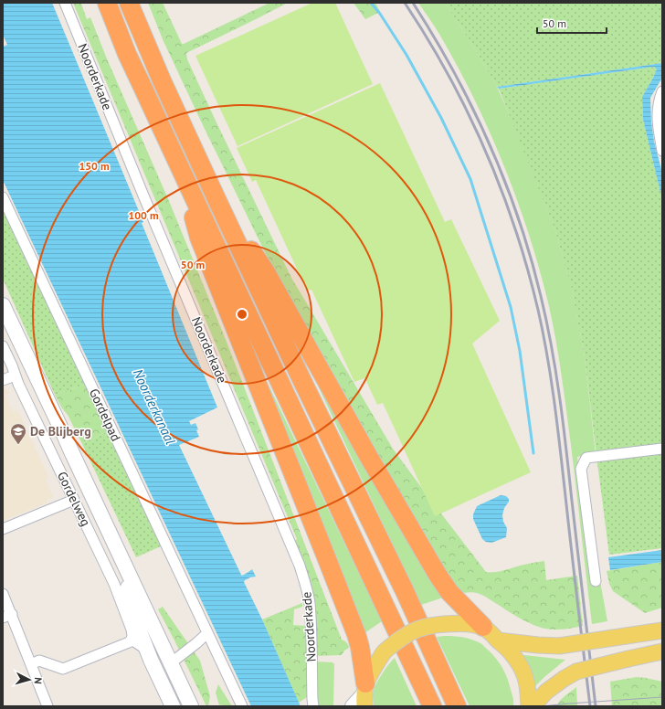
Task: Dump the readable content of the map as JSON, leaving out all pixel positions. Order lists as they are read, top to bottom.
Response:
{
  "streets": {
    "main road": ["Gordelweg"],
    "street": ["Noorderkade", "Gordelpad"]
  },
  "water": ["Noorderkanaal"],
  "places": {
    "school or university": ["De Blijberg"]
  },
  "scale_bar": "50 m",
  "north": "right",
  "rings": ["150 m", "100 m", "50 m"]
}
